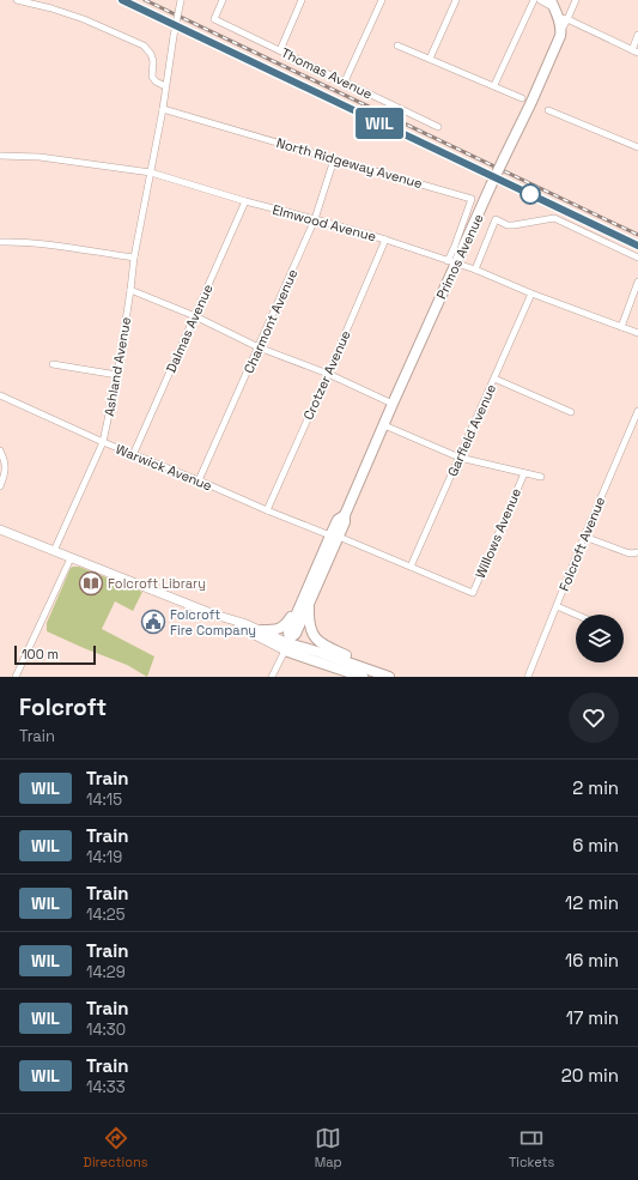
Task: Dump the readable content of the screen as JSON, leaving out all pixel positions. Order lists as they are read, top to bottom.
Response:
{
  "streets": {
    "main road": ["Primos Avenue"],
    "street": [
      "Thomas Avenue",
      "North Ridgeway Avenue",
      "Elmwood Avenue",
      "Charmont Avenue",
      "Dalmas Avenue",
      "Ashland Avenue",
      "Crotzer Avenue",
      "Garfield Avenue",
      "Warwick Avenue",
      "Willows Avenue",
      "Folcroft Avenue"
    ]
  },
  "crossings": [
    ["North Ridgeway Avenue", "Elmwood Avenue"],
    ["North Ridgeway Avenue", "Primos Avenue"],
    ["North Ridgeway Avenue", "Charmont Avenue"],
    ["North Ridgeway Avenue", "Ashland Avenue"],
    ["Elmwood Avenue", "Primos Avenue"],
    ["Elmwood Avenue", "Charmont Avenue"],
    ["Elmwood Avenue", "Dalmas Avenue"],
    ["Elmwood Avenue", "Ashland Avenue"],
    ["Elmwood Avenue", "Crotzer Avenue"],
    ["Elmwood Avenue", "Garfield Avenue"],
    ["Primos Avenue", "Warwick Avenue"],
    ["Charmont Avenue", "Warwick Avenue"],
    ["Dalmas Avenue", "Warwick Avenue"],
    ["Ashland Avenue", "Warwick Avenue"],
    ["Crotzer Avenue", "Warwick Avenue"],
    ["Garfield Avenue", "Warwick Avenue"],
    ["Warwick Avenue", "Willows Avenue"]
  ],
  "places": {
    "library": ["Folcroft Library"],
    "public building": ["Folcroft Fire Company"]
  },
  "scale_bar": "100 m",
  "page": {
    "on_map": "WIL",
    "scale": "100 m",
    "heading": ["Folcroft", "Train"],
    "list": [
      {
        "mark": "WIL",
        "name": "Train",
        "note": "14:15",
        "value": "2 min"
      },
      {
        "mark": "WIL",
        "name": "Train",
        "note": "14:19",
        "value": "6 min"
      },
      {
        "mark": "WIL",
        "name": "Train",
        "note": "14:25",
        "value": "12 min"
      },
      {
        "mark": "WIL",
        "name": "Train",
        "note": "14:29",
        "value": "16 min"
      },
      {
        "mark": "WIL",
        "name": "Train",
        "note": "14:30",
        "value": "17 min"
      },
      {
        "mark": "WIL",
        "name": "Train",
        "note": "14:33",
        "value": "20 min"
      }
    ],
    "tabs": ["Directions", "Map", "Tickets"]
  }
}
